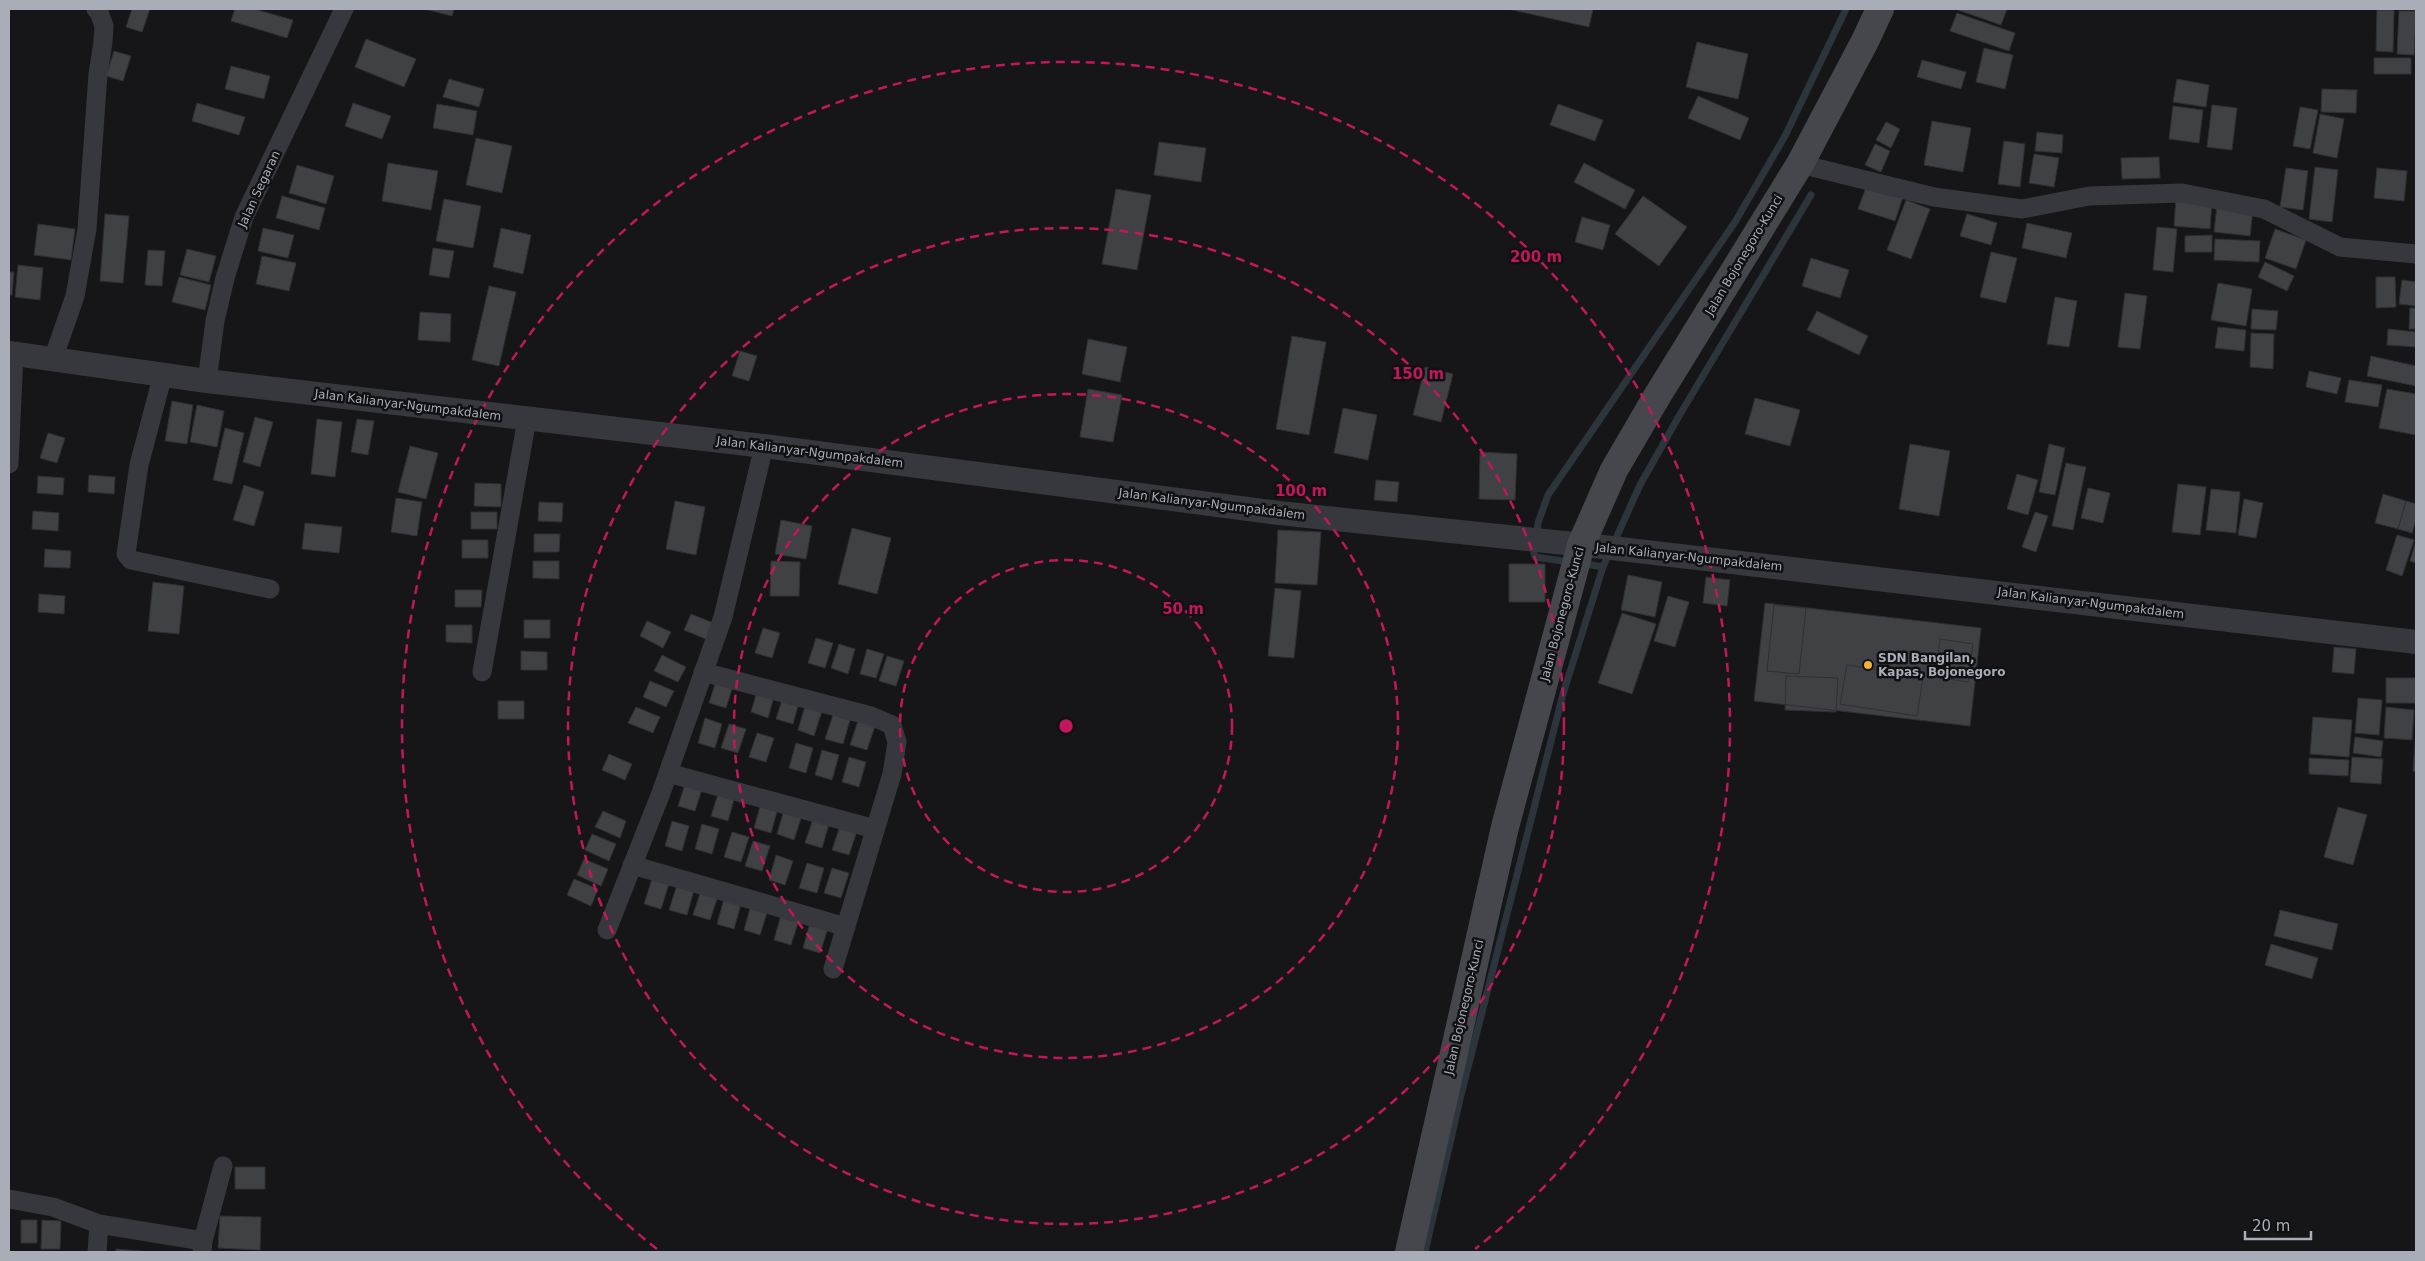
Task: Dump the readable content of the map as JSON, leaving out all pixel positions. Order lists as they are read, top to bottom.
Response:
{
  "streets": {
    "main road": ["Jalan Bojonegoro-Kunci"],
    "street": ["Jalan Segaran", "Jalan Kalianyar-Ngumpakdalem"]
  },
  "crossings": [
    ["Jalan Segaran", "Jalan Kalianyar-Ngumpakdalem"],
    ["Jalan Bojonegoro-Kunci", "Jalan Kalianyar-Ngumpakdalem"]
  ],
  "places": ["SDN Bangilan, Kapas, Bojonegoro"],
  "scale_bar": "20 m",
  "rings": [
    "200 m",
    "150 m",
    "100 m",
    "50 m"
  ]
}
